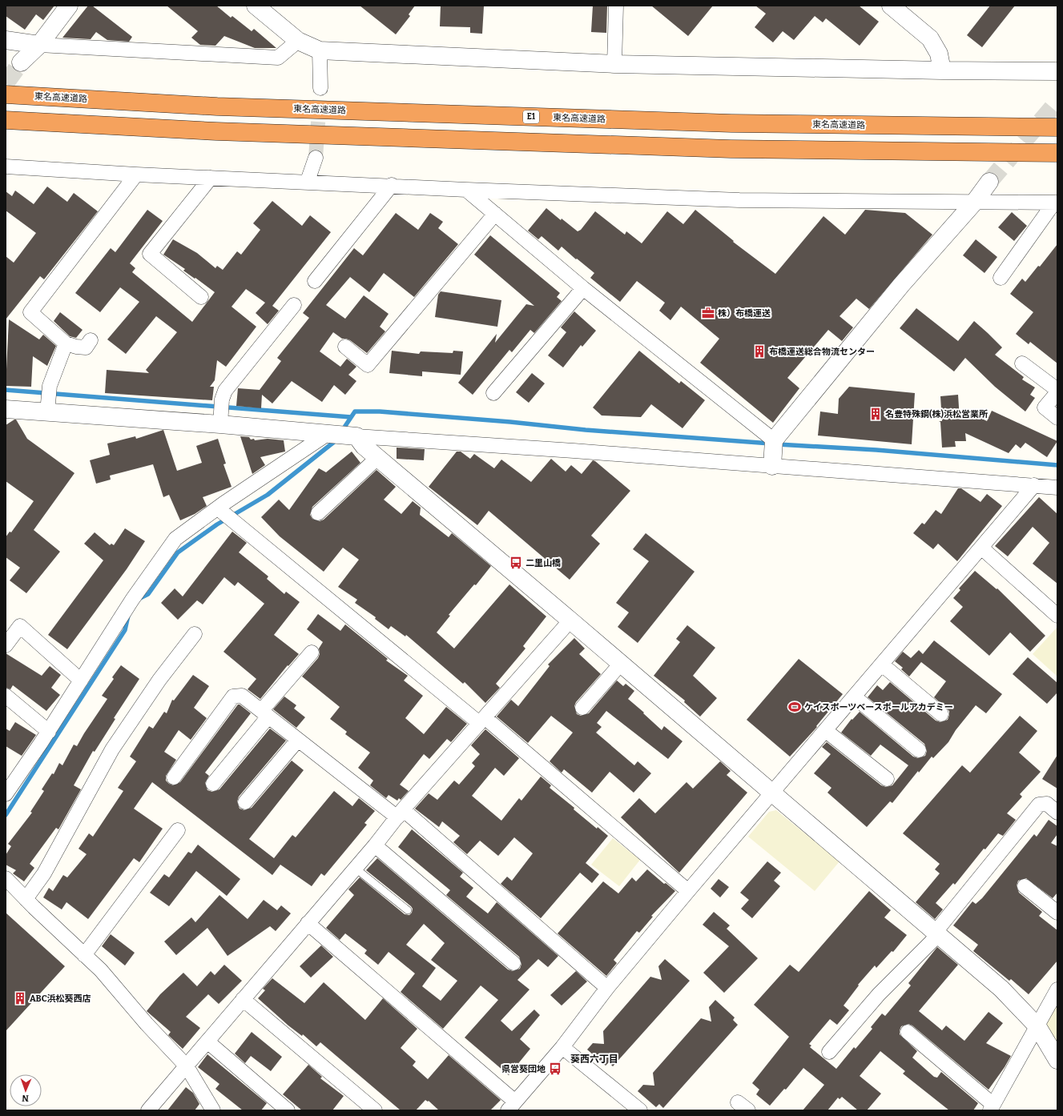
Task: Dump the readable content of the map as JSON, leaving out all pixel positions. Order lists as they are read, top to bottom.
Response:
{
  "streets": {
    "highway": ["東名高速道路", "E1"]
  },
  "districts": ["葵西六丁目"],
  "places": {
    "office": ["株）布橋運送"],
    "building": ["布橋運送総合物流センター", "名豊特殊鋼(株)浜松営業所", "ABC浜松葵西店"],
    "bus stop": ["二里山橋", "県営葵団地"],
    "sports": ["ケイスポーツベースボールアカデミー"]
  },
  "north": "bottom"
}
